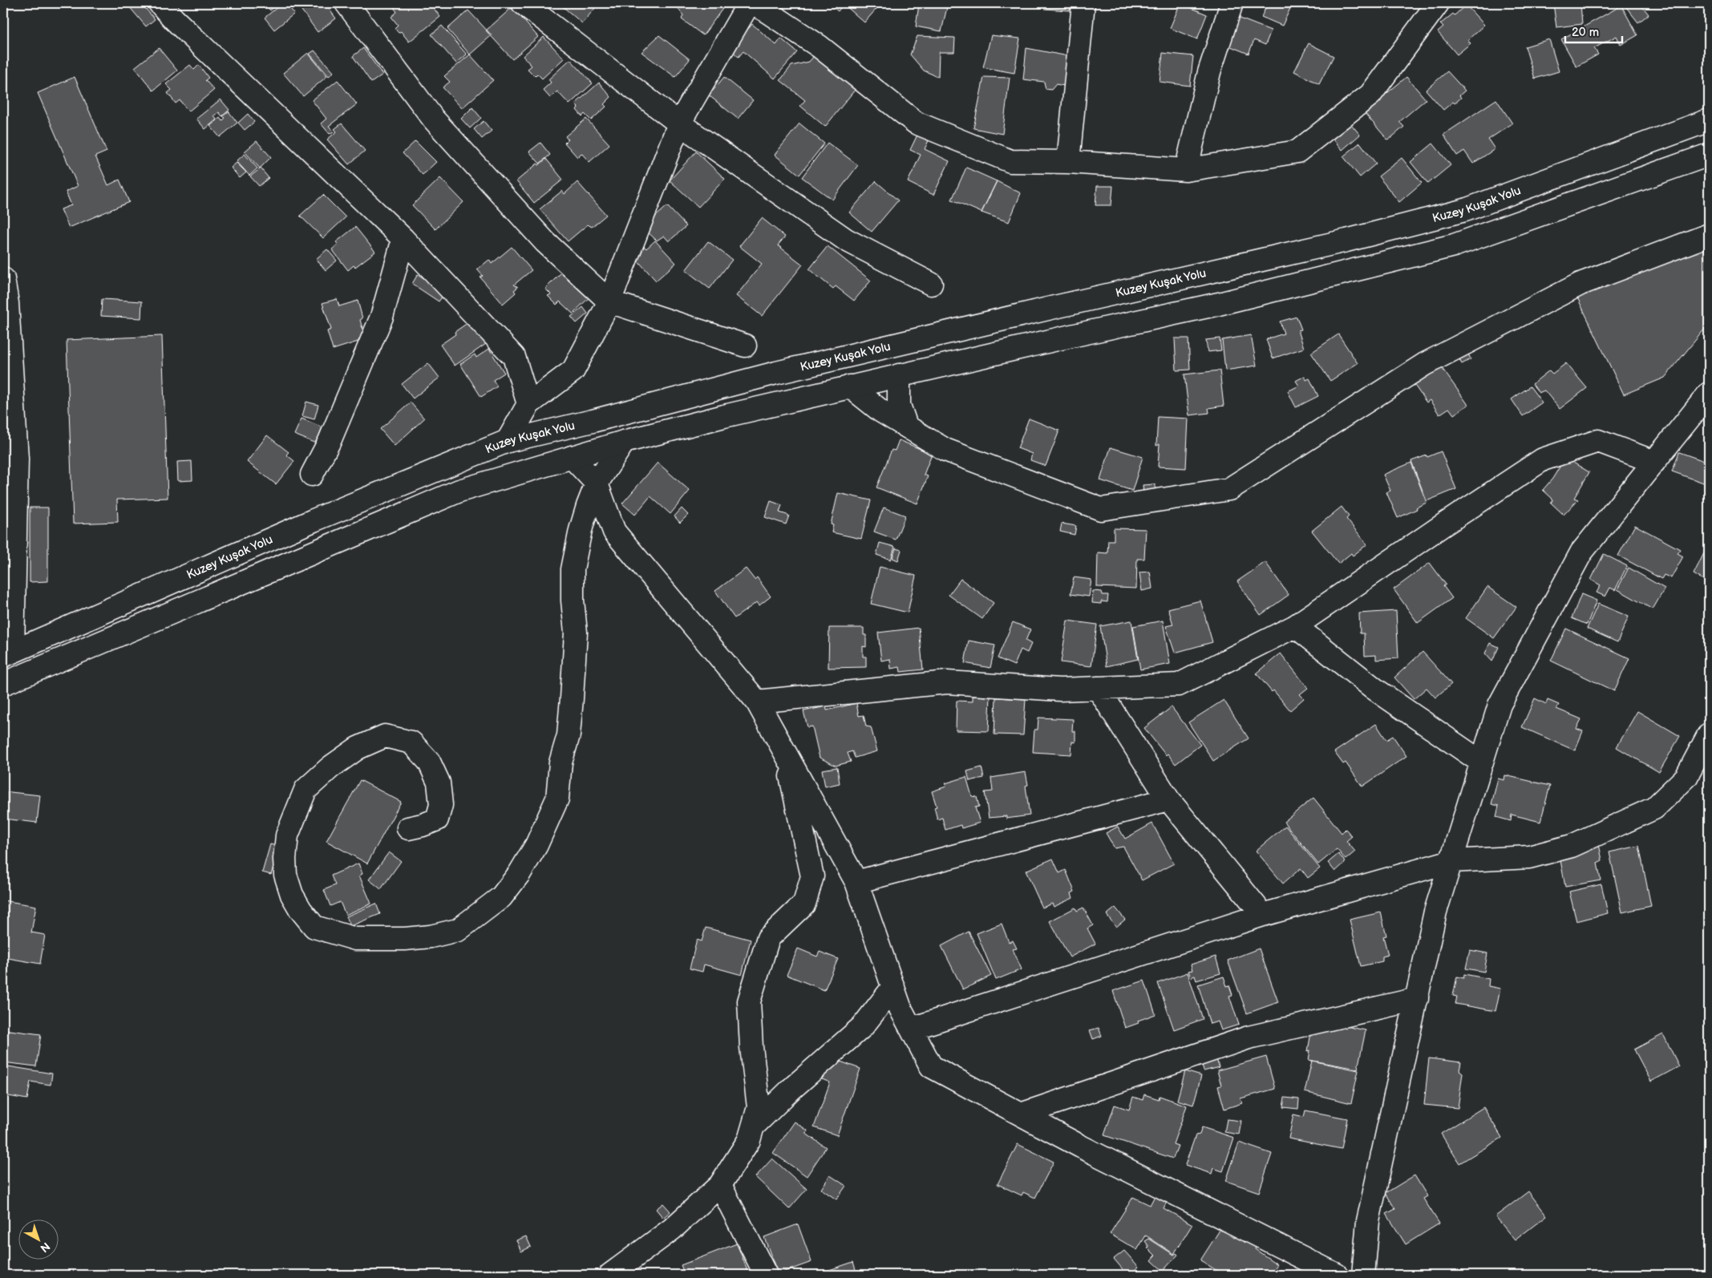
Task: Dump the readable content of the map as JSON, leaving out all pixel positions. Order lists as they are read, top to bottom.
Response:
{
  "streets": {
    "street": ["Kuzey Kuşak Yolu"]
  },
  "scale_bar": "20 m",
  "north": "bottom right"
}
